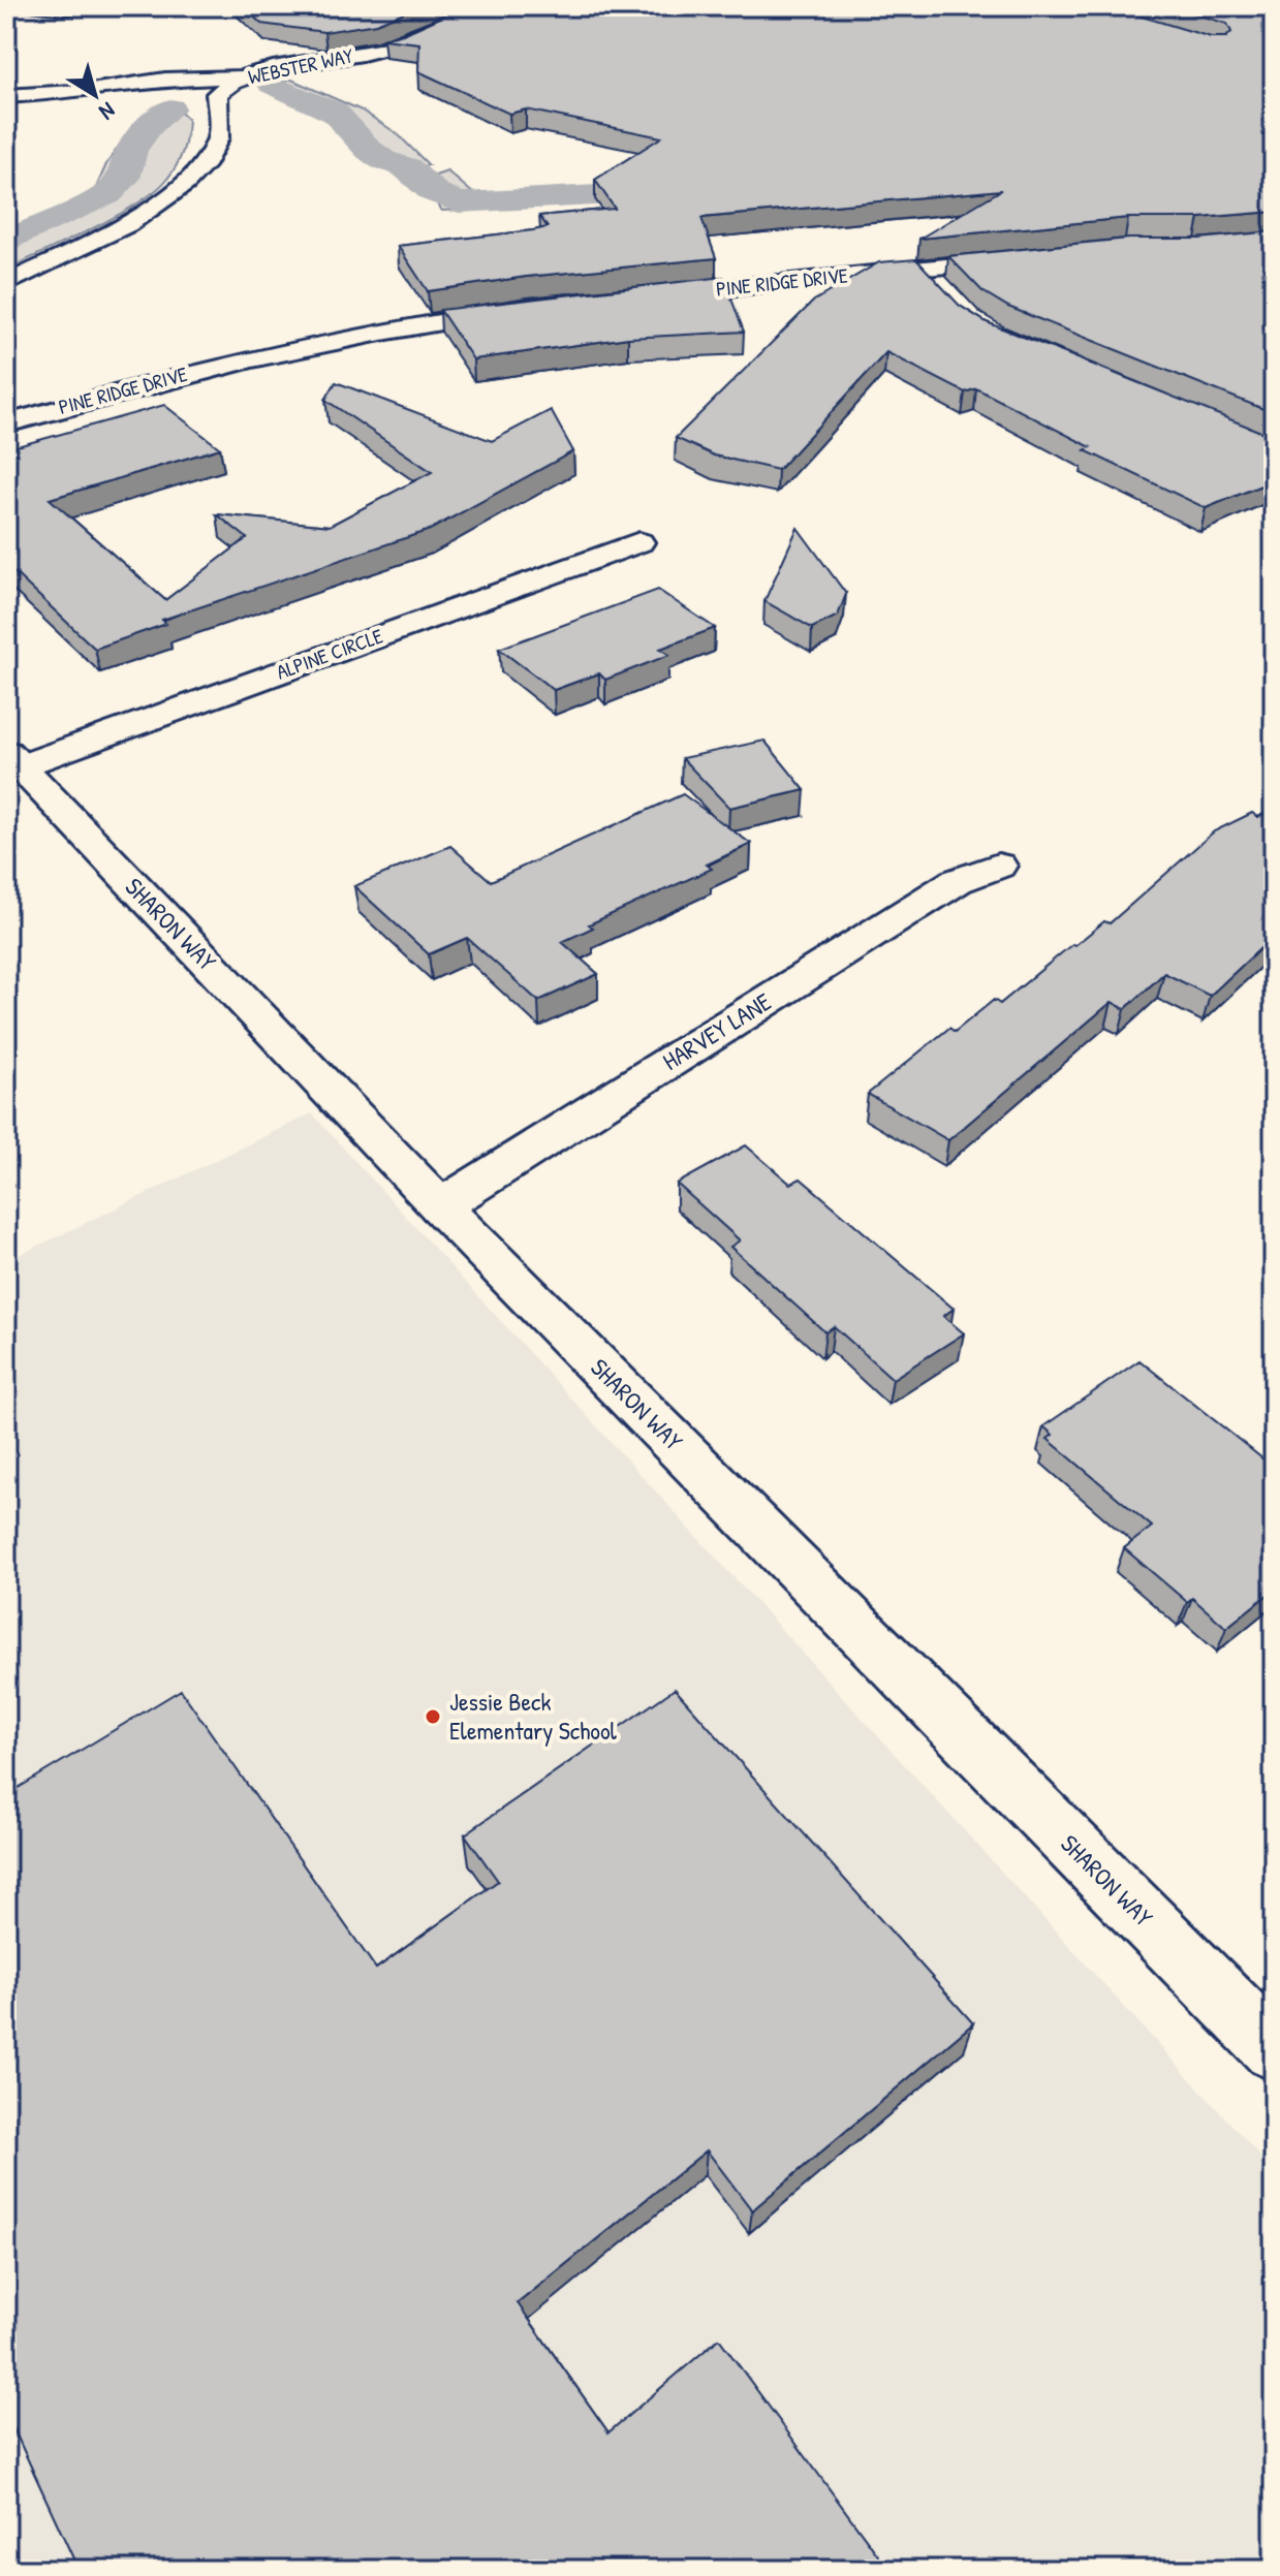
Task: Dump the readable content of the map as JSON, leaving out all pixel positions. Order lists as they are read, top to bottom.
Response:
{
  "streets": {
    "street": [
      "WEBSTER WAY",
      "PINE RIDGE DRIVE",
      "ALPINE CIRCLE",
      "SHARON WAY",
      "HARVEY LANE"
    ]
  },
  "crossings": [
    ["ALPINE CIRCLE", "SHARON WAY"],
    ["SHARON WAY", "HARVEY LANE"]
  ],
  "places": ["Jessie Beck Elementary School"],
  "north": "bottom right"
}
